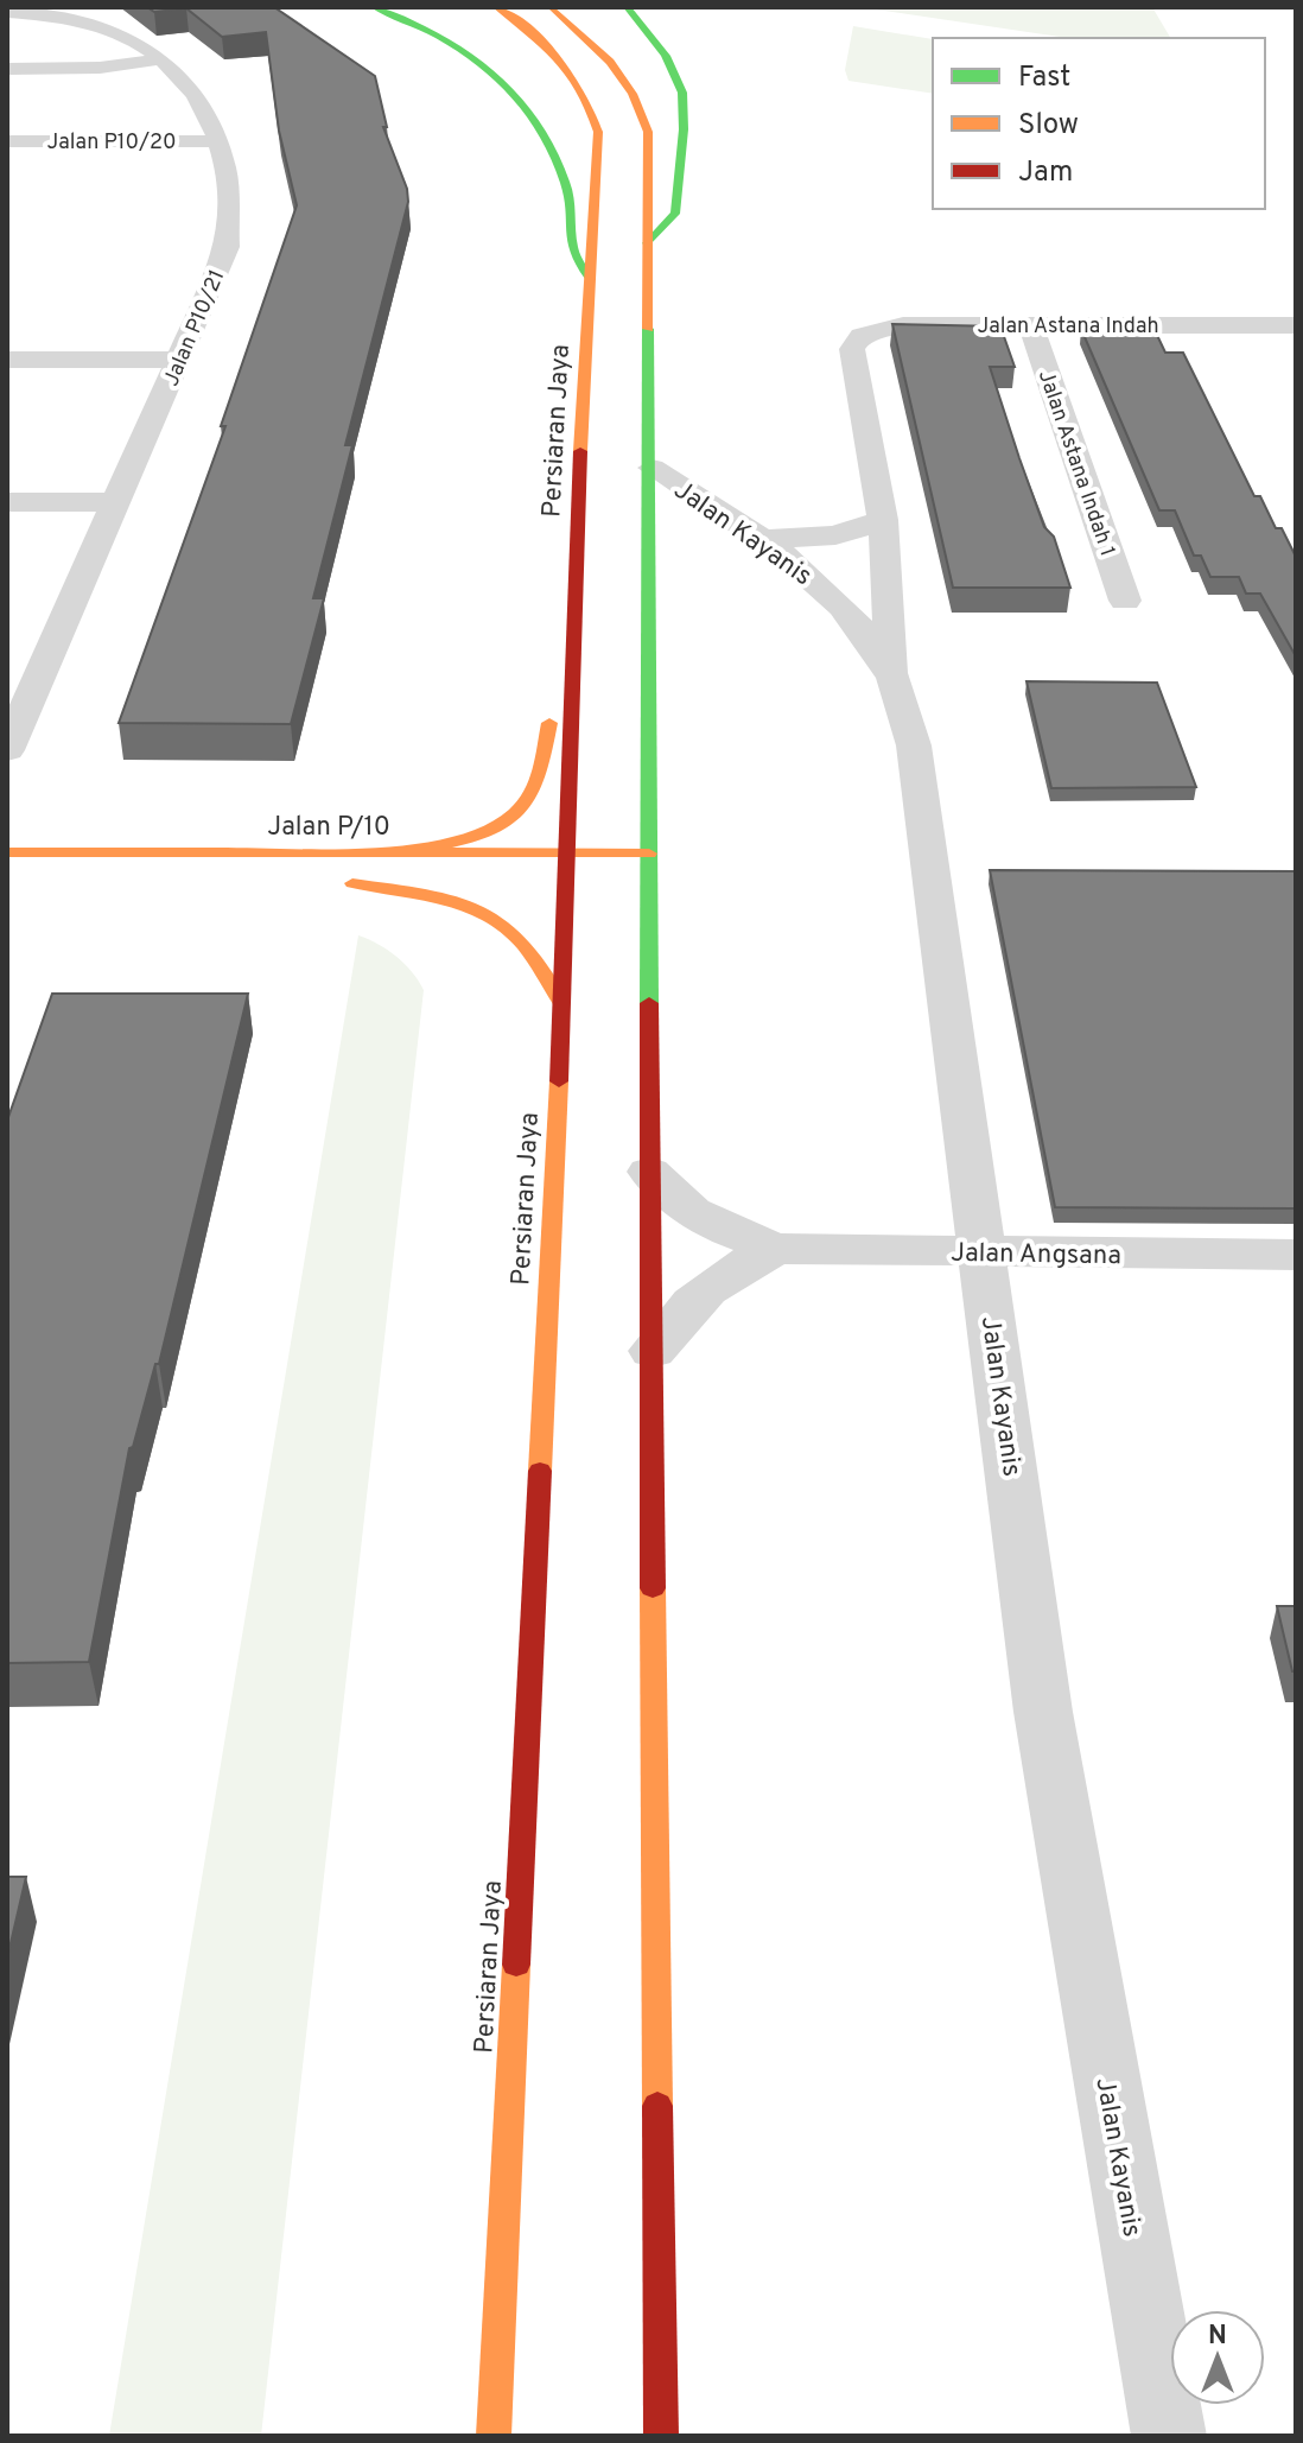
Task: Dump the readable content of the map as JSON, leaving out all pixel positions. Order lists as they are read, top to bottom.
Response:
{
  "streets": {
    "main road": ["Persiaran Jaya", "Jalan P/10"],
    "street": [
      "Jalan P10/20",
      "Jalan Astana Indah",
      "Jalan P10/21",
      "Jalan Astana Indah 1",
      "Jalan Kayanis",
      "Jalan Angsana"
    ]
  },
  "crossings": [
    ["Jalan P10/20", "Jalan P10/21"],
    ["Jalan Astana Indah", "Jalan Astana Indah 1"],
    ["Jalan Astana Indah", "Jalan Kayanis"],
    ["Persiaran Jaya", "Jalan P/10"],
    ["Jalan Kayanis", "Jalan Angsana"]
  ],
  "legend": ["Fast", "Slow", "Jam"],
  "north": "top"
}
